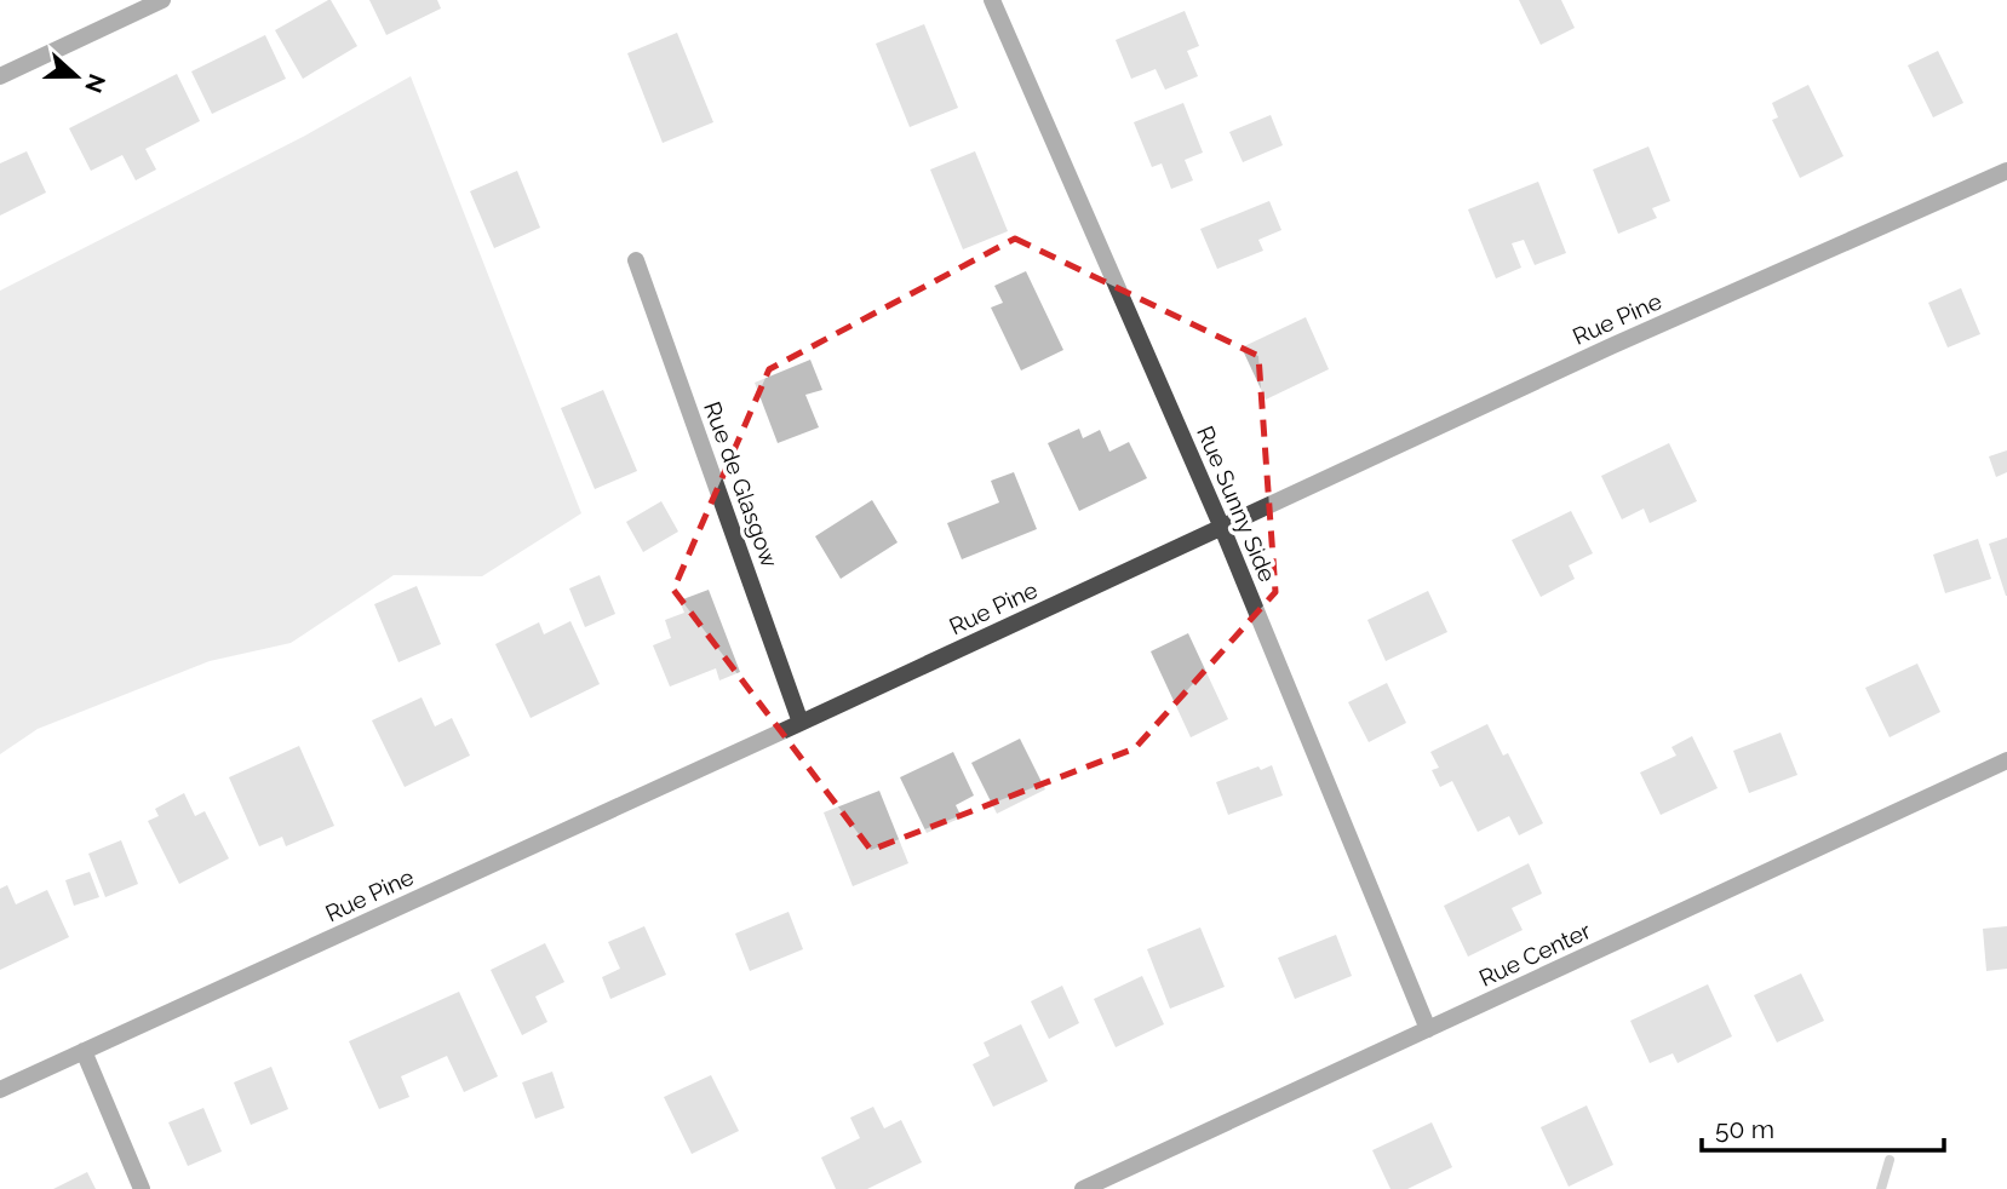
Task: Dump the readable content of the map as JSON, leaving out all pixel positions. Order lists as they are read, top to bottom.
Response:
{
  "streets": {
    "street": [
      "Rue Pine",
      "Rue de Glasgow",
      "Rue Sunny Side",
      "Rue Center"
    ]
  },
  "crossings": [
    ["Rue Pine", "Rue de Glasgow"],
    ["Rue Pine", "Rue Sunny Side"],
    ["Rue Sunny Side", "Rue Center"]
  ],
  "scale_bar": "50 m",
  "north": "right"
}
